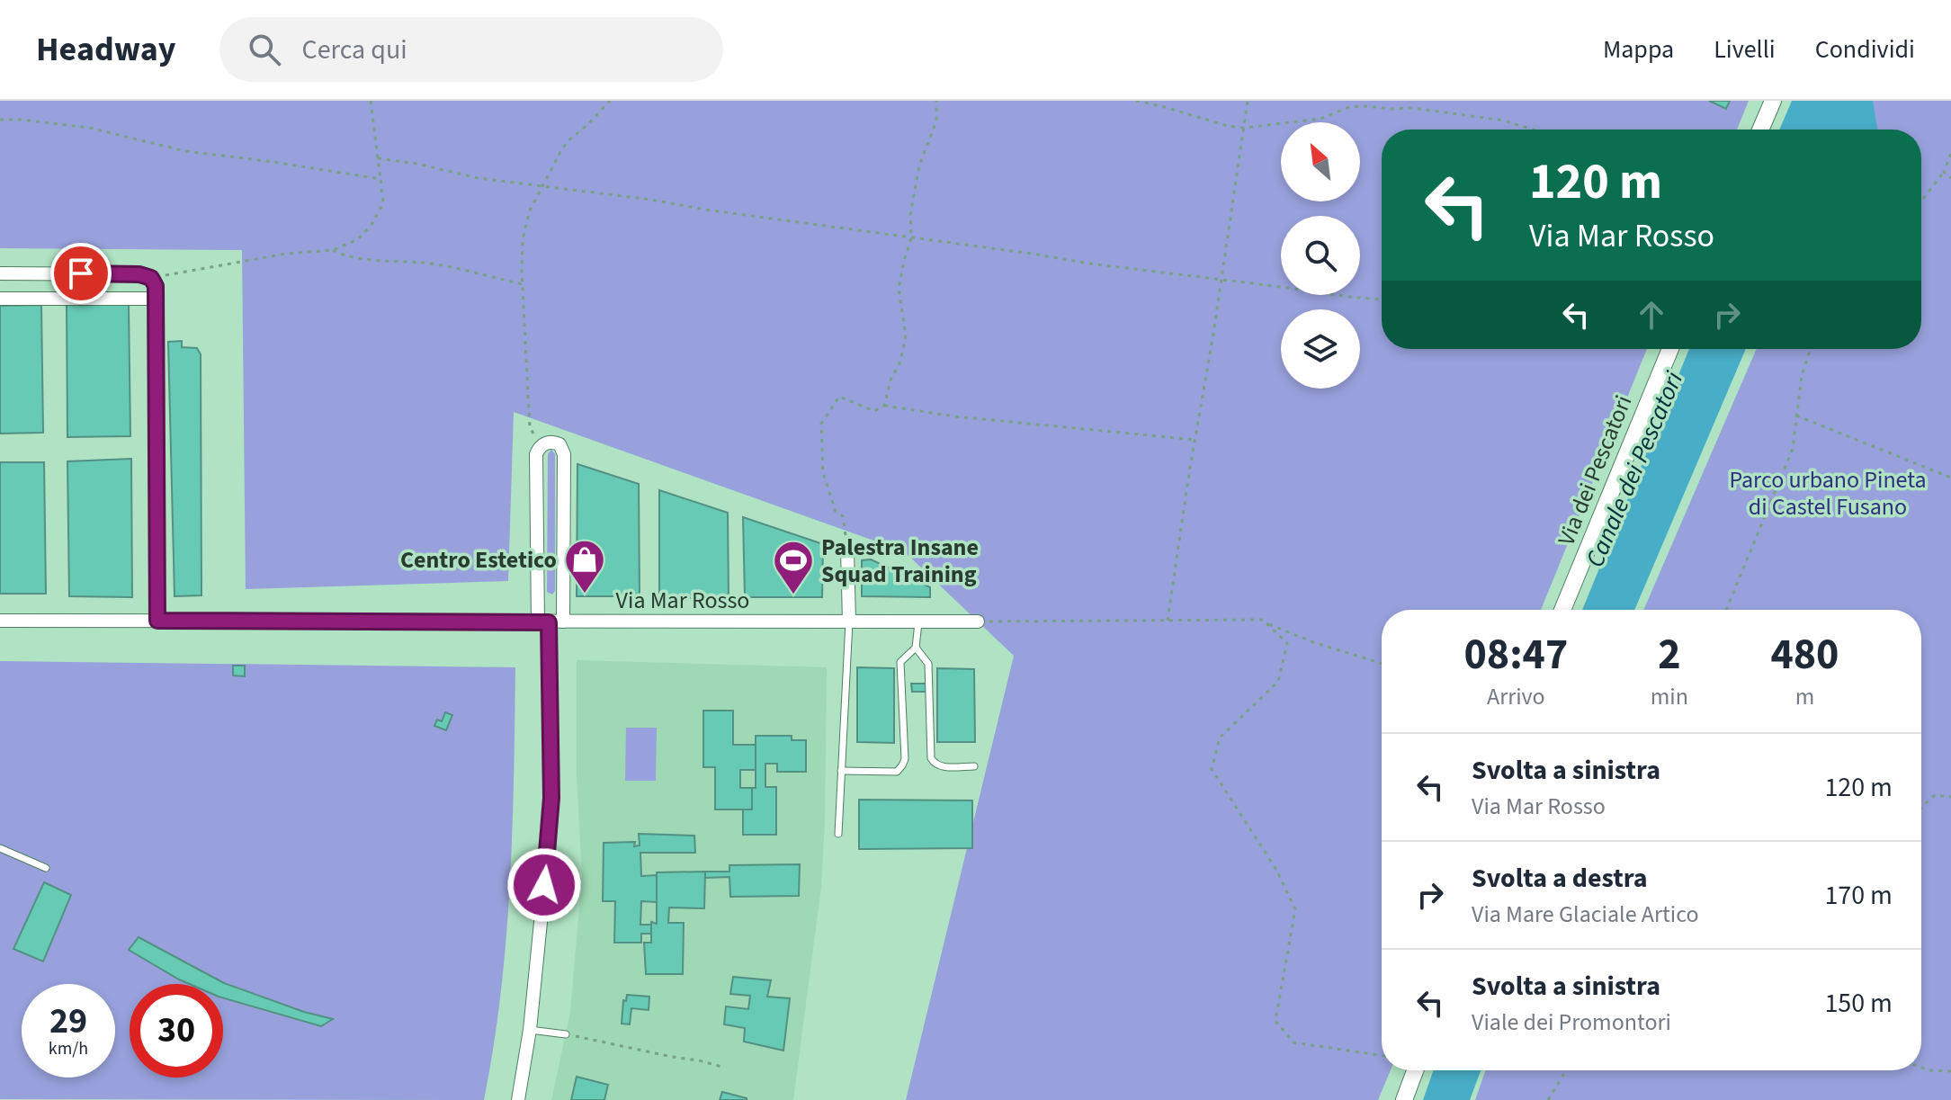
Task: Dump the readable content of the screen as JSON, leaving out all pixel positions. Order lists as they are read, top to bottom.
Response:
{
  "streets": {
    "street": ["Via dei Pescatori", "Via Mar Rosso"]
  },
  "water": ["Canale dei Pescatori"],
  "parks": ["Parco urbano Pineta di Castel Fusano"],
  "places": {
    "shop": ["Centro Estetico"],
    "sports": ["Palestra Insane Squad Training"]
  },
  "north": "top left",
  "page": {
    "header": "Headway",
    "search": "Cerca qui",
    "nav": ["Mappa", "Livelli", "Condividi"],
    "turn": ["120 m", "Via Mar Rosso"],
    "eta": [
      "08:47",
      "Arrivo",
      "2",
      "min",
      "480",
      "m"
    ],
    "list": [
      {
        "name": "Svolta a sinistra",
        "note": "Via Mar Rosso",
        "value": "120 m"
      },
      {
        "name": "Svolta a destra",
        "note": "Via Mare Glaciale Artico",
        "value": "170 m"
      },
      {
        "name": "Svolta a sinistra",
        "note": "Viale dei Promontori",
        "value": "150 m"
      }
    ],
    "speed": "29 km/h",
    "limit": "30"
  }
}
